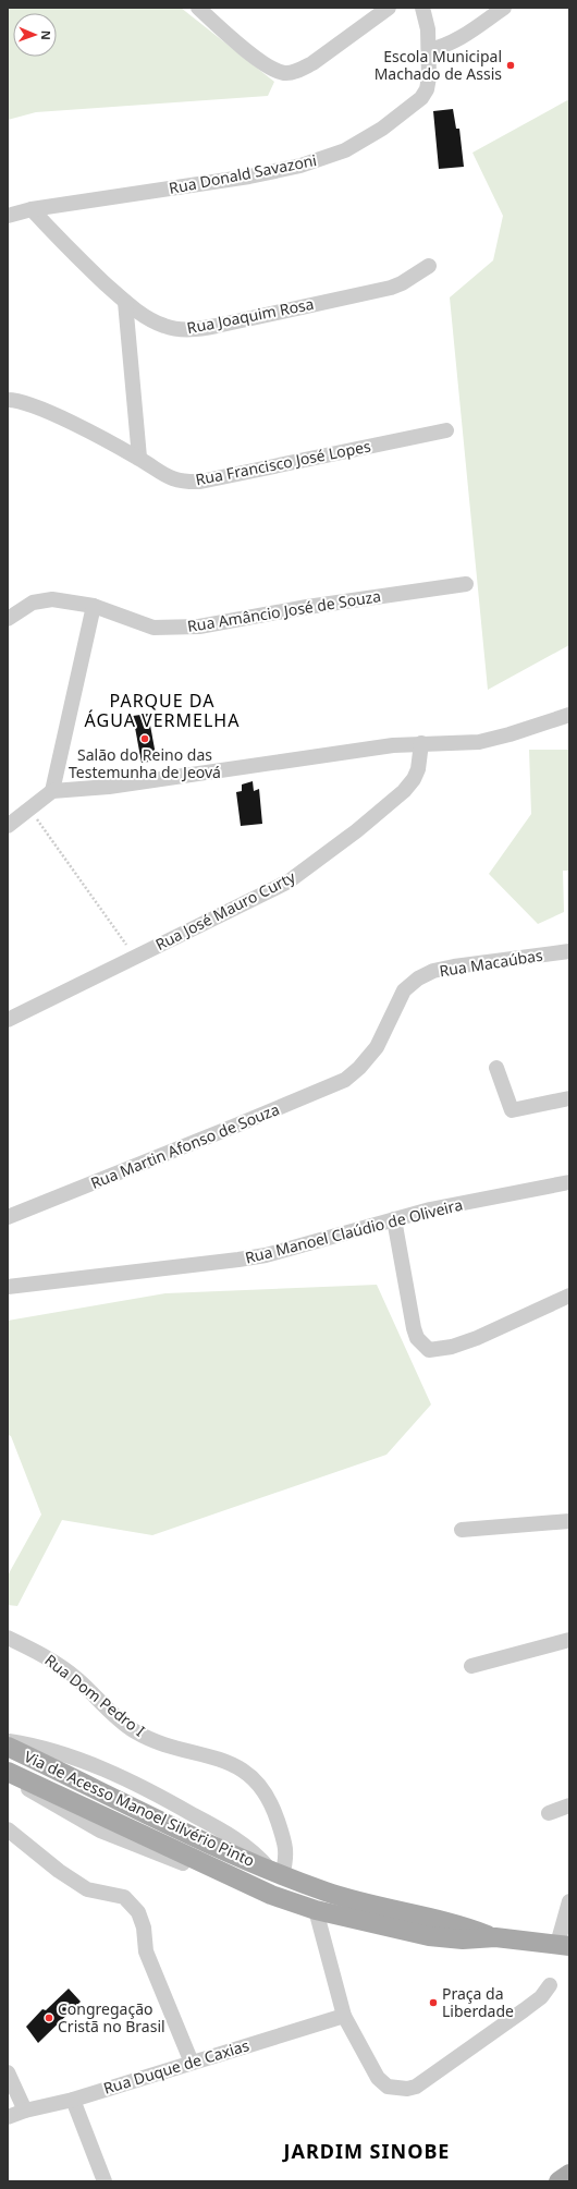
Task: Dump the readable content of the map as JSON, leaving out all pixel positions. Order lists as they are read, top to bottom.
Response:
{
  "streets": {
    "main road": ["Via de Acesso Manoel Silvério Pinto"],
    "street": [
      "Rua Donald Savazoni",
      "Rua Joaquim Rosa",
      "Rua Francisco José Lopes",
      "Rua Amâncio José de Souza",
      "Rua José Mauro Curty",
      "Rua Macaúbas",
      "Rua Martin Afonso de Souza",
      "Rua Manoel Claúdio de Oliveira",
      "Rua Dom Pedro I",
      "Rua Duque de Caxias"
    ]
  },
  "crossings": [
    ["Rua Donald Savazoni", "Rua Joaquim Rosa"],
    ["Rua Macaúbas", "Rua Martin Afonso de Souza"],
    ["Rua Dom Pedro I", "Via de Acesso Manoel Silvério Pinto"]
  ],
  "districts": ["PARQUE DA ÁGUA VERMELHA", "JARDIM SINOBE"],
  "places": [
    "Escola Municipal Machado de Assis",
    "Salão do Reino das Testemunha de Jeová",
    "Praça da Liberdade",
    "Congregação Cristã no Brasil"
  ],
  "north": "right"
}
